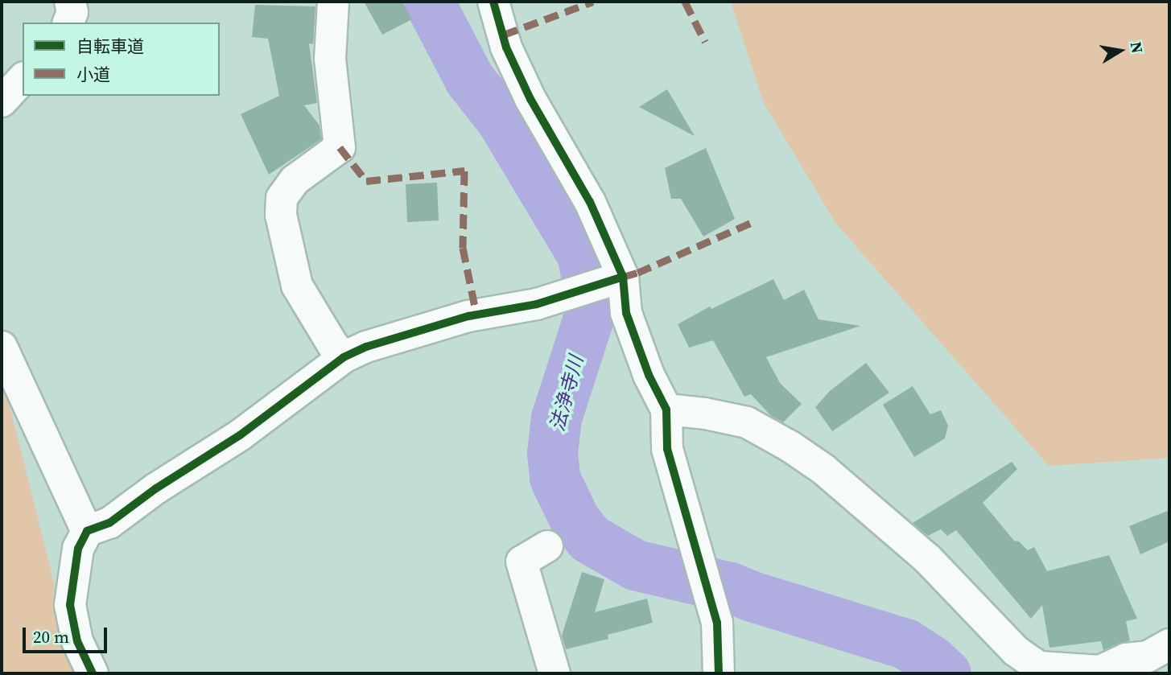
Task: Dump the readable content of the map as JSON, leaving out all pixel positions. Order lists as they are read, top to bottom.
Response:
{
  "water": ["法浄寺川"],
  "legend": ["自転車道", "小道"],
  "scale_bar": "20 m",
  "north": "right"
}
